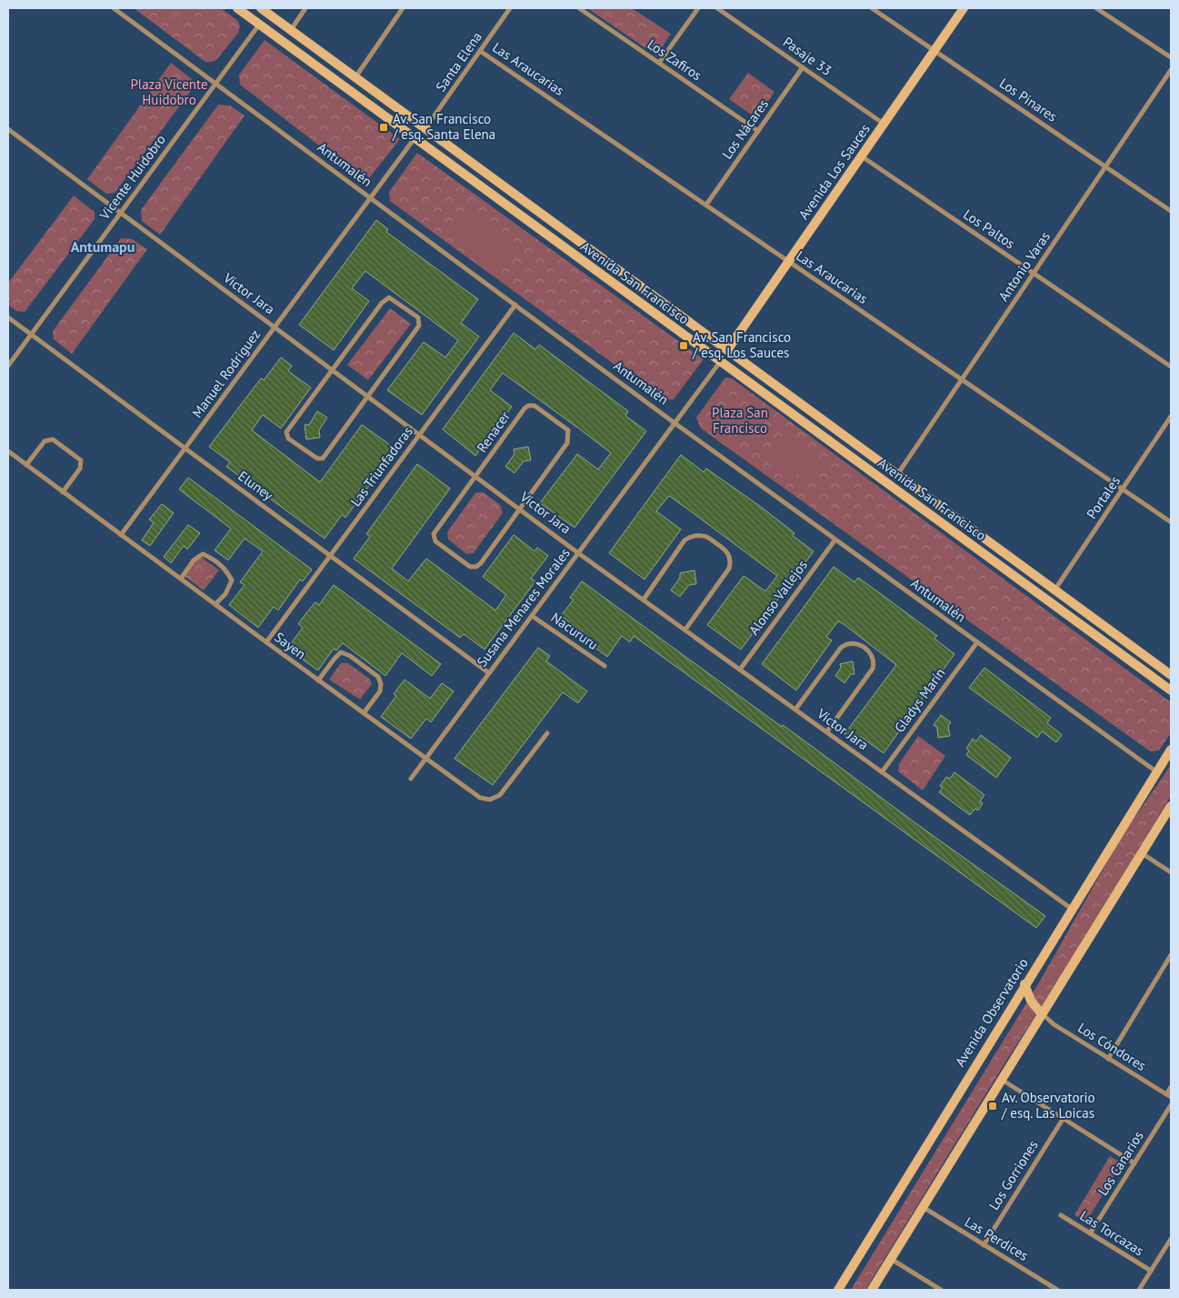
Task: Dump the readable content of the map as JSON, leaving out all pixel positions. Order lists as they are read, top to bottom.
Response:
{
  "streets": {
    "main road": ["Avenida Los Sauces", "Avenida San Francisco", "Avenida Observatorio"],
    "street": [
      "Pasaje 33",
      "Los Zafiros",
      "Santa Elena",
      "Las Araucarias",
      "Los Pinares",
      "Los Nácares",
      "Antumalén",
      "Vicente Huidobro",
      "Los Paltos",
      "Antonio Varas",
      "Víctor Jara",
      "Manuel Rodriguez",
      "Renacer",
      "Las Triunfadoras",
      "Eluney",
      "Portales",
      "Alonso Vallejos",
      "Susana Menares Morales",
      "Nacururu",
      "Sayen",
      "Gladys Marín",
      "Los Cóndores",
      "Los Canarios",
      "Los Gorriones",
      "Las Torcazas",
      "Las Perdices"
    ]
  },
  "crossings": [
    ["Pasaje 33", "Los Nácares"],
    ["Pasaje 33", "Avenida Los Sauces"],
    ["Los Zafiros", "Los Nácares"],
    ["Santa Elena", "Las Araucarias"],
    ["Santa Elena", "Avenida San Francisco"],
    ["Las Araucarias", "Los Nácares"],
    ["Las Araucarias", "Avenida Los Sauces"],
    ["Las Araucarias", "Antonio Varas"],
    ["Las Araucarias", "Portales"],
    ["Los Pinares", "Avenida Los Sauces"],
    ["Los Pinares", "Antonio Varas"],
    ["Antumalén", "Vicente Huidobro"],
    ["Antumalén", "Manuel Rodriguez"],
    ["Antumalén", "Las Triunfadoras"],
    ["Antumalén", "Alonso Vallejos"],
    ["Antumalén", "Susana Menares Morales"],
    ["Antumalén", "Gladys Marín"],
    ["Antumalén", "Avenida Observatorio"],
    ["Avenida Los Sauces", "Los Paltos"],
    ["Avenida Los Sauces", "Avenida San Francisco"],
    ["Vicente Huidobro", "Avenida San Francisco"],
    ["Vicente Huidobro", "Víctor Jara"],
    ["Vicente Huidobro", "Eluney"],
    ["Los Paltos", "Antonio Varas"],
    ["Antonio Varas", "Avenida San Francisco"],
    ["Avenida San Francisco", "Manuel Rodriguez"],
    ["Avenida San Francisco", "Portales"],
    ["Avenida San Francisco", "Susana Menares Morales"],
    ["Víctor Jara", "Manuel Rodriguez"],
    ["Víctor Jara", "Renacer"],
    ["Víctor Jara", "Las Triunfadoras"],
    ["Víctor Jara", "Alonso Vallejos"],
    ["Víctor Jara", "Susana Menares Morales"],
    ["Víctor Jara", "Gladys Marín"],
    ["Víctor Jara", "Avenida Observatorio"],
    ["Manuel Rodriguez", "Eluney"],
    ["Manuel Rodriguez", "Sayen"],
    ["Las Triunfadoras", "Eluney"],
    ["Las Triunfadoras", "Sayen"],
    ["Eluney", "Susana Menares Morales"],
    ["Susana Menares Morales", "Nacururu"],
    ["Susana Menares Morales", "Sayen"],
    ["Los Canarios", "Las Torcazas"],
    ["Los Gorriones", "Las Perdices"]
  ],
  "districts": ["Antumapu"],
  "parks": ["Plaza Vicente Huidobro", "Plaza San Francisco"],
  "places": {
    "transit": ["Av. San Francisco / esq. Santa Elena", "Av. San Francisco / esq. Los Sauces", "Av. Observatorio / esq. Las Loicas"]
  }
}
